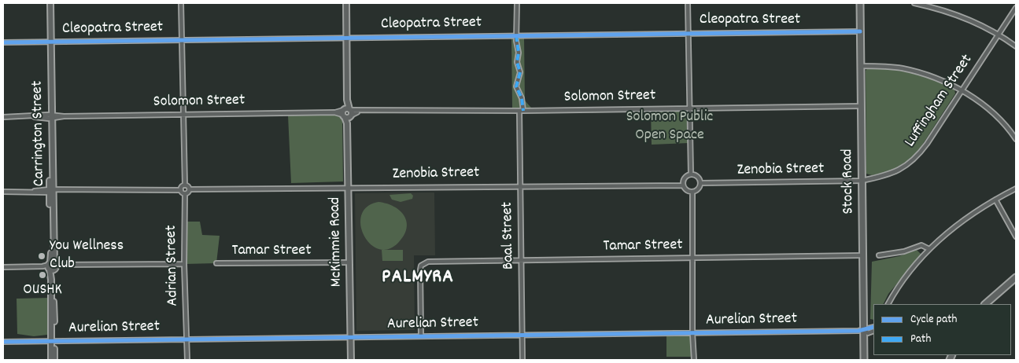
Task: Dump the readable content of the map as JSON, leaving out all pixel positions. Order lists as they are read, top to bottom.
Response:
{
  "streets": {
    "main road": ["Carrington Street", "Stock Road", "McKimmie Road"],
    "street": [
      "Cleopatra Street",
      "Solomon Street",
      "Luffingham Street",
      "Zenobia Street",
      "Baal Street",
      "Tamar Street",
      "Adrian Street",
      "Aurelian Street"
    ]
  },
  "crossings": [
    ["Cleopatra Street", "Carrington Street"],
    ["Cleopatra Street", "Stock Road"],
    ["Cleopatra Street", "Baal Street"],
    ["Solomon Street", "Carrington Street"],
    ["Solomon Street", "Stock Road"],
    ["Solomon Street", "Baal Street"],
    ["Solomon Street", "McKimmie Road"],
    ["Luffingham Street", "Zenobia Street"],
    ["Luffingham Street", "Stock Road"],
    ["Carrington Street", "Aurelian Street"],
    ["Zenobia Street", "Stock Road"],
    ["Zenobia Street", "Baal Street"],
    ["Zenobia Street", "McKimmie Road"],
    ["Stock Road", "Tamar Street"],
    ["Stock Road", "Aurelian Street"],
    ["Baal Street", "Tamar Street"],
    ["Baal Street", "Aurelian Street"],
    ["McKimmie Road", "Tamar Street"],
    ["McKimmie Road", "Aurelian Street"],
    ["Tamar Street", "Aurelian Street"],
    ["Adrian Street", "Aurelian Street"]
  ],
  "districts": ["PALMYRA"],
  "parks": ["Solomon Public Open Space"],
  "places": ["You Wellness Club", "OUSHK"],
  "legend": ["Cycle path", "Path"]
}
